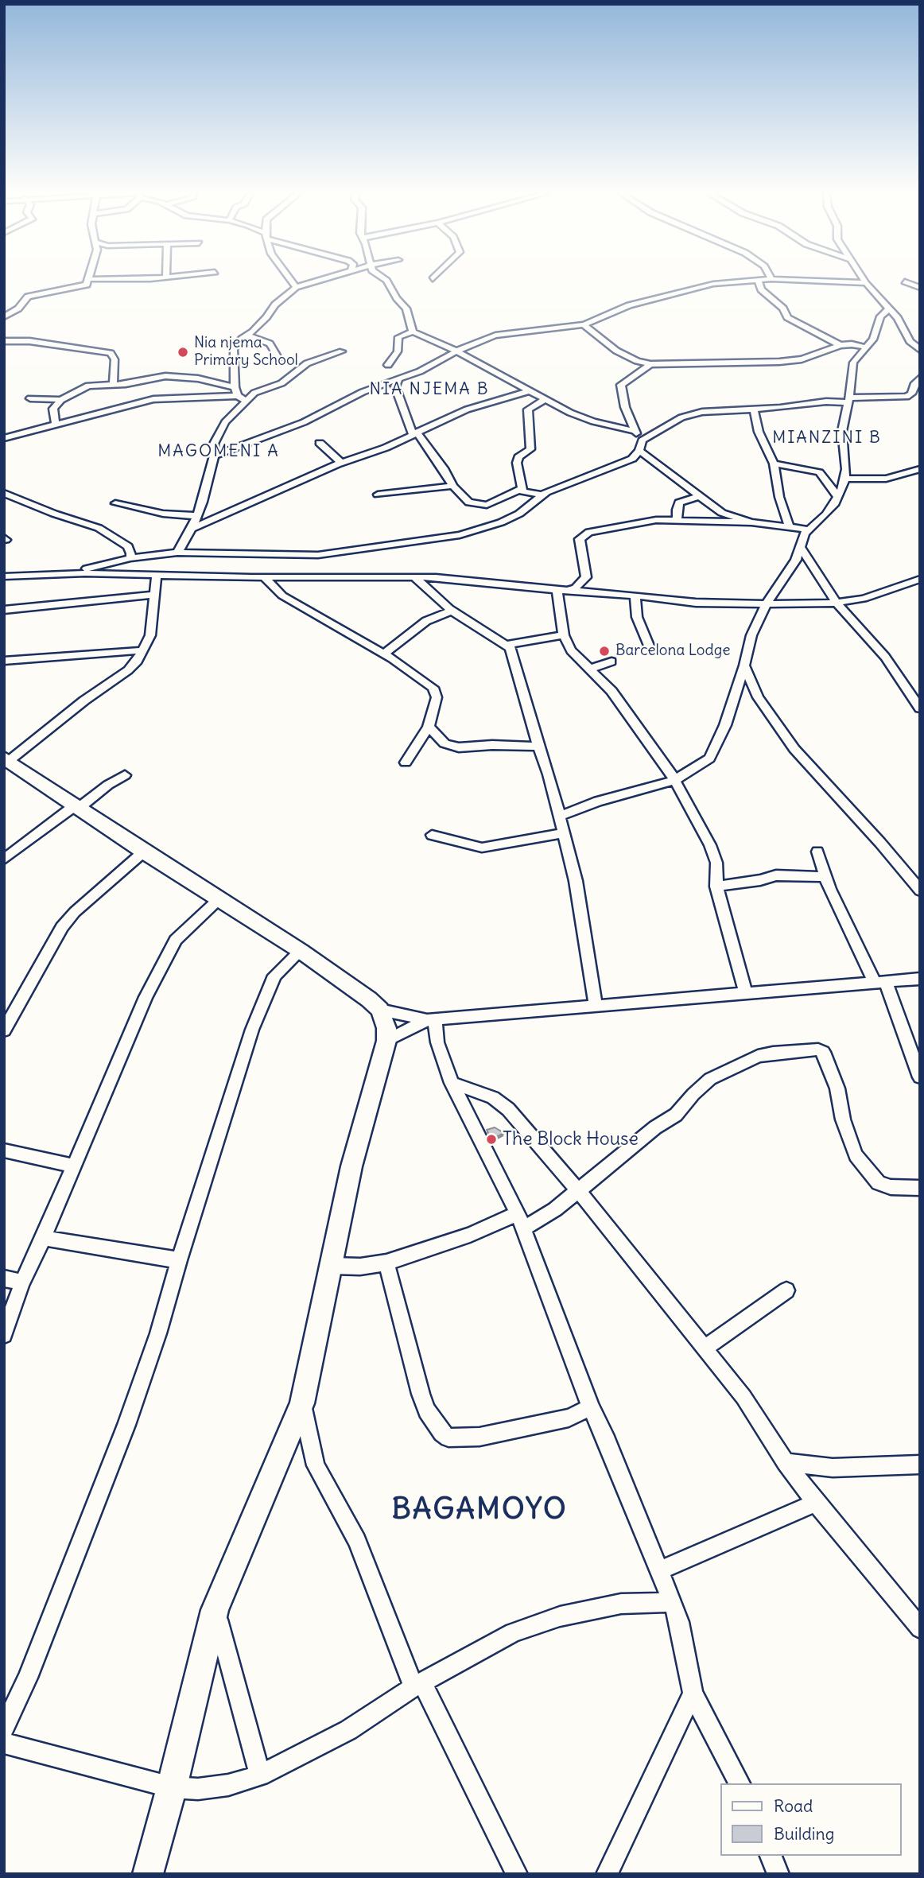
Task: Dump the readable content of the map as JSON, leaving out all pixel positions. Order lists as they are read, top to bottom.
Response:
{
  "districts": [
    "NIA NJEMA B",
    "MIANZINI B",
    "MAGOMENI A",
    "BAGAMOYO"
  ],
  "places": ["Nia njema Primary School", "Barcelona Lodge", "The Block House"],
  "legend": ["Road", "Building"]
}
